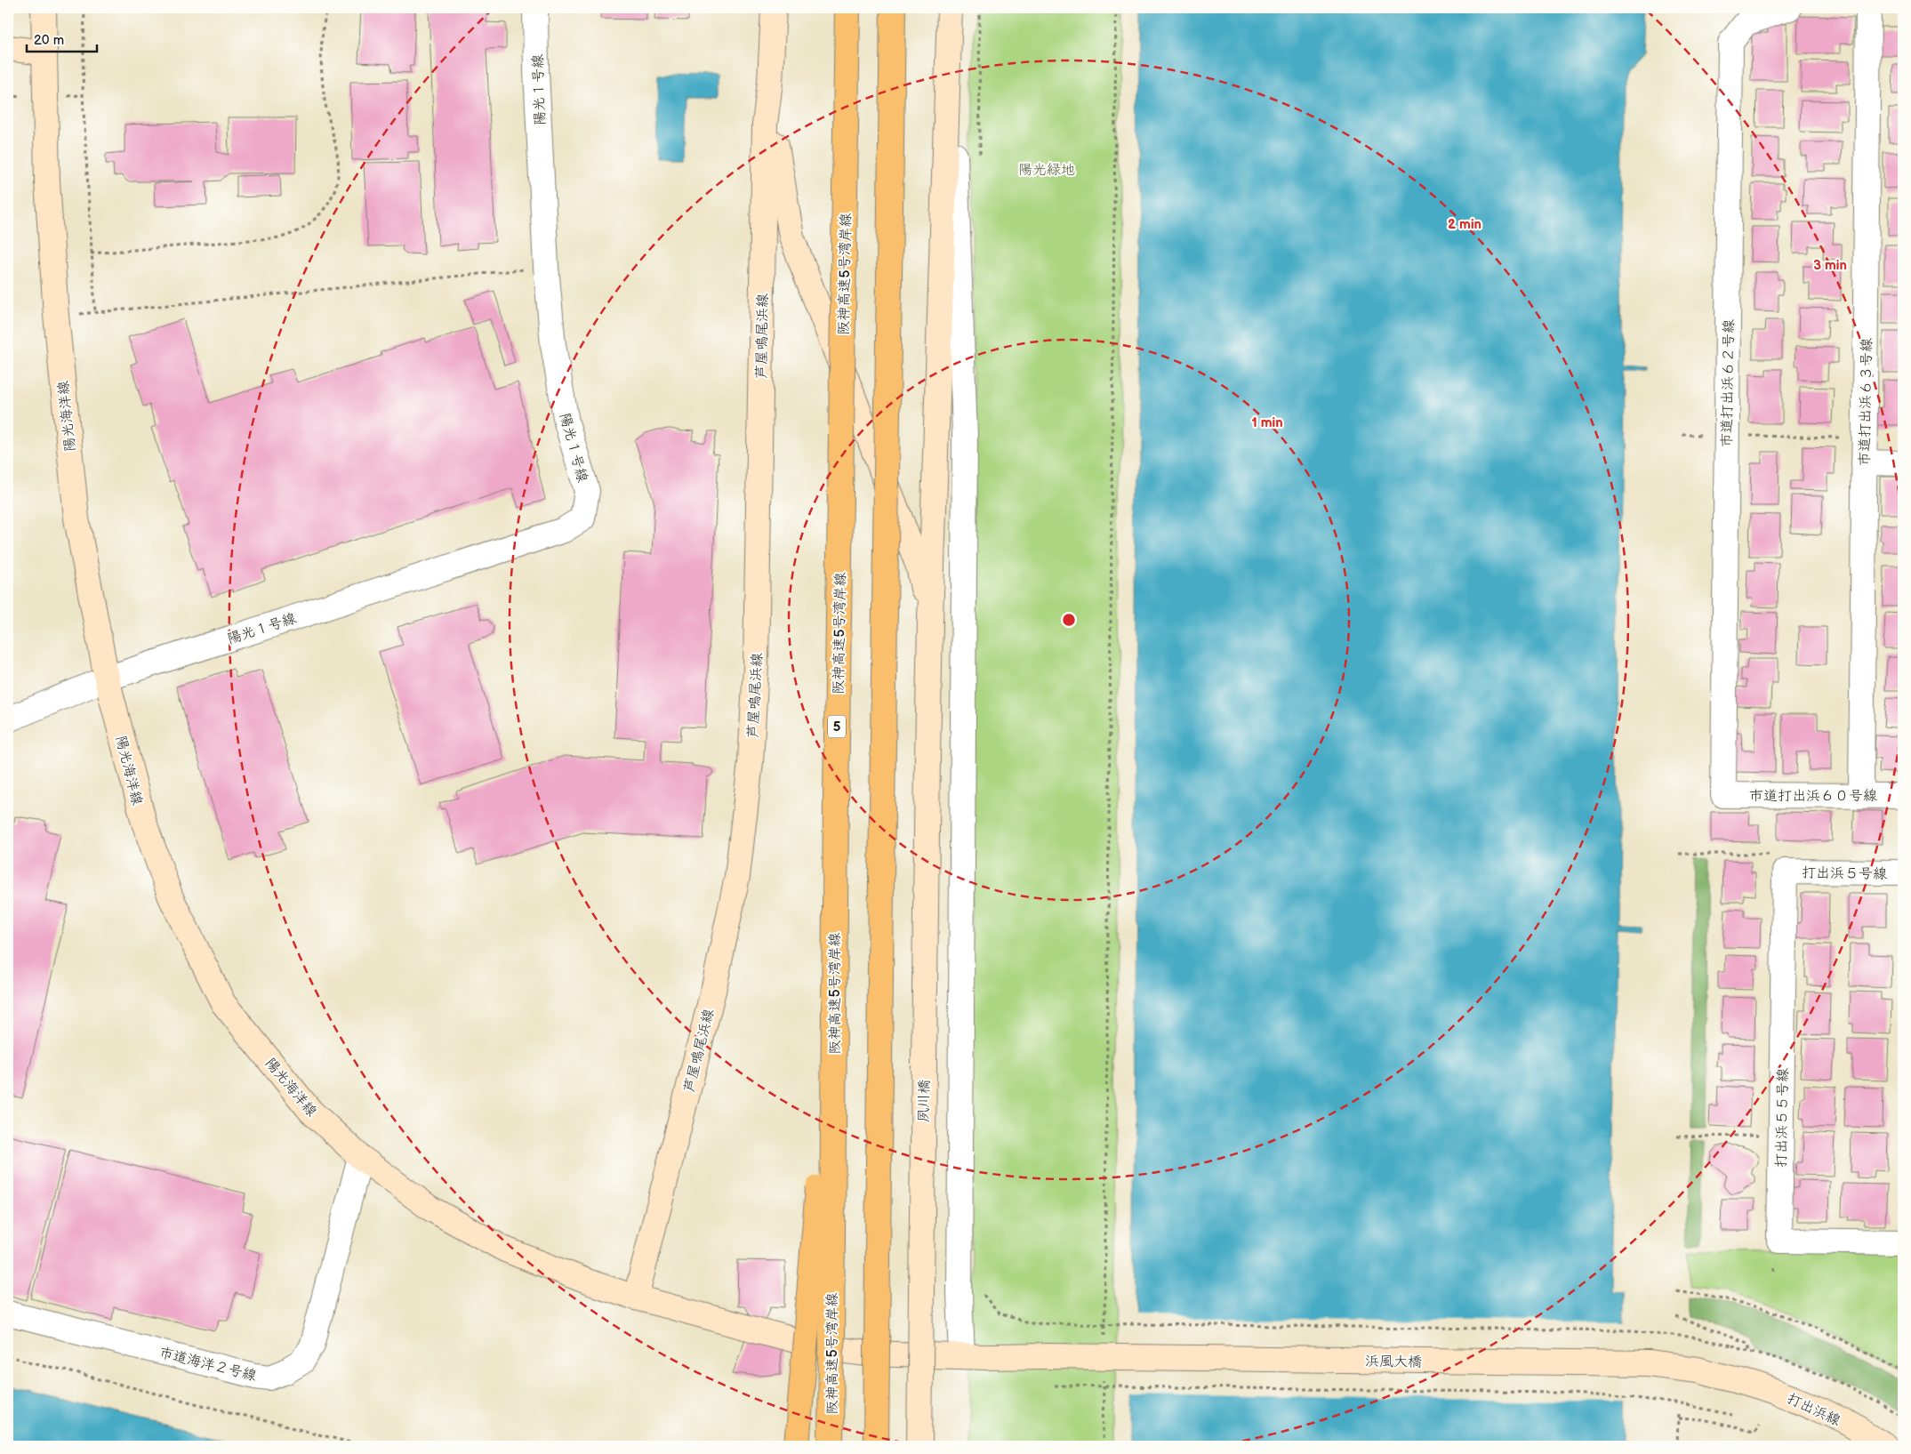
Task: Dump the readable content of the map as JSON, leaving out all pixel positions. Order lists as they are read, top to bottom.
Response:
{
  "streets": {
    "highway": ["阪神高速5号湾岸線", "5"],
    "main road": [
      "芦屋鳴尾浜線",
      "陽光海洋線",
      "夙川橋",
      "浜風大橋",
      "打出浜線"
    ],
    "street": [
      "陽光１号線",
      "市道打出浜６２号線",
      "市道打出浜６３号線",
      "市道打出浜６０号線",
      "打出浜５号線",
      "打出浜５５号線",
      "市道海洋２号線"
    ]
  },
  "crossings": [
    ["陽光１号線", "陽光海洋線"],
    ["芦屋鳴尾浜線", "陽光海洋線"],
    ["芦屋鳴尾浜線", "夙川橋"],
    ["市道打出浜６２号線", "市道打出浜６０号線"],
    ["市道打出浜６３号線", "市道打出浜６０号線"],
    ["陽光海洋線", "浜風大橋"],
    ["陽光海洋線", "市道海洋２号線"],
    ["打出浜５号線", "打出浜５５号線"],
    ["浜風大橋", "打出浜線"]
  ],
  "parks": ["陽光緑地"],
  "scale_bar": "20 m",
  "rings": ["2 min", "3 min", "1 min"]
}
